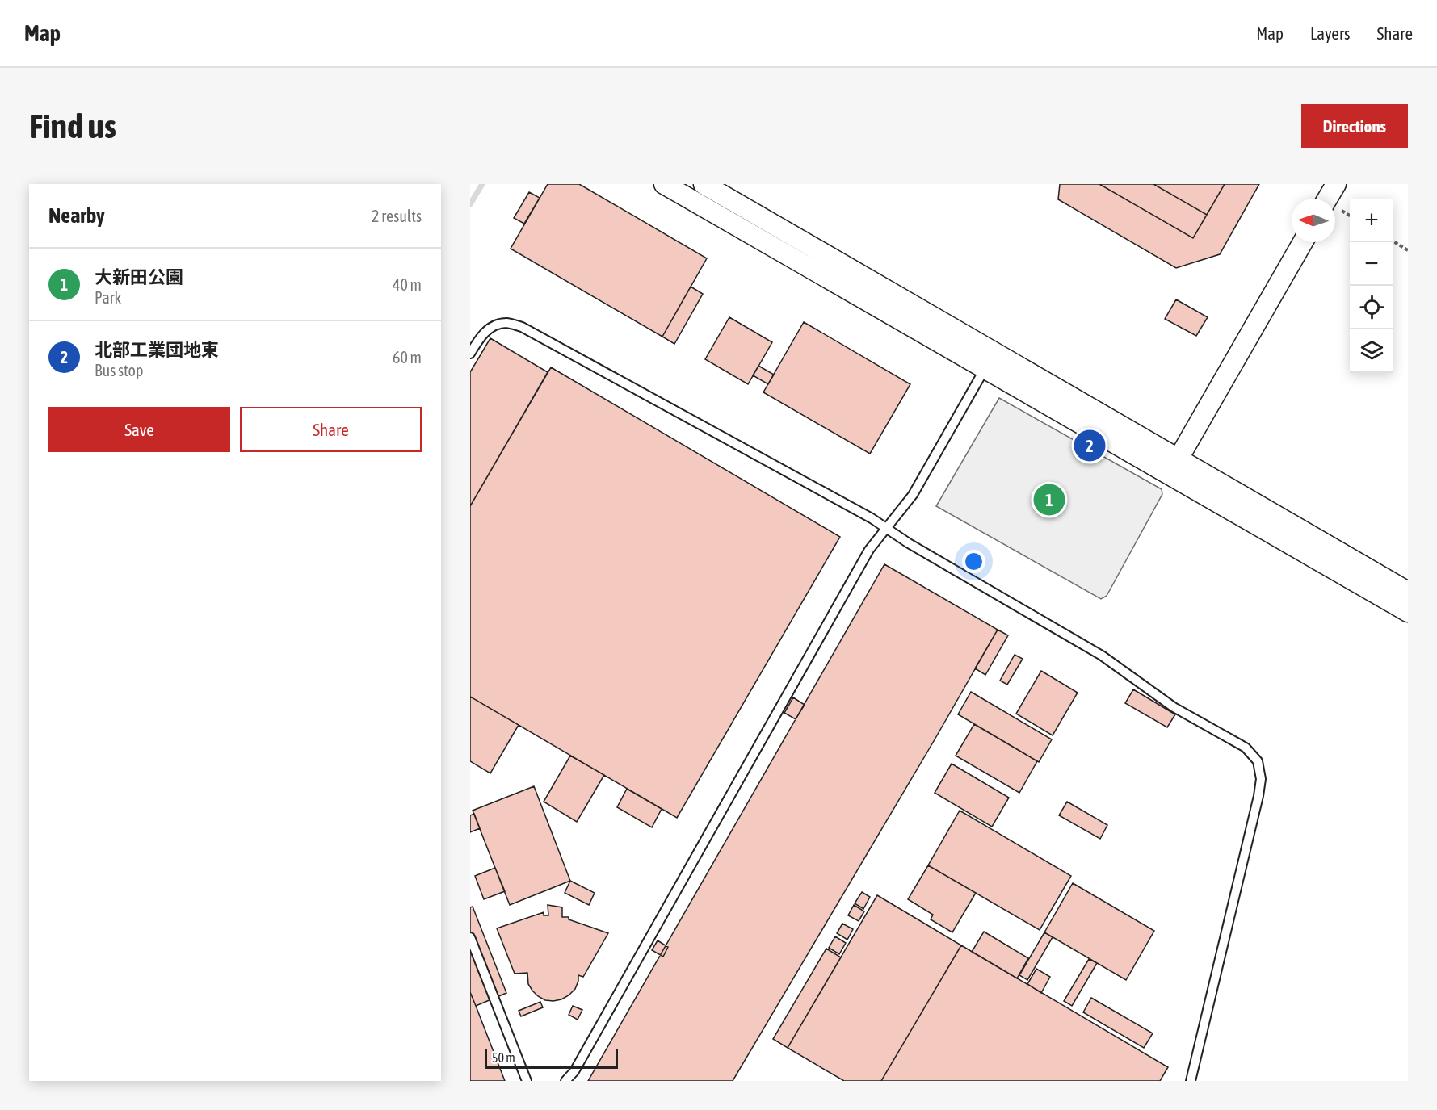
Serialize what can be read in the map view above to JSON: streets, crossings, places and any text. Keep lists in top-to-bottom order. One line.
{"scale_bar":"50 m","north":"left","page":{"header":"Map","nav":["Map","Layers","Share"],"buttons":["Directions",["Save","Share"]],"title":"Find us","heading":["Nearby","2 results"],"map_buttons":["+","−"],"list":[{"mark":"1","name":"大新田公園","note":"Park","value":"40 m"},{"mark":"2","name":"北部工業団地東","note":"Bus stop","value":"60 m"}],"pins":["2","1"],"scale":"50 m"}}
